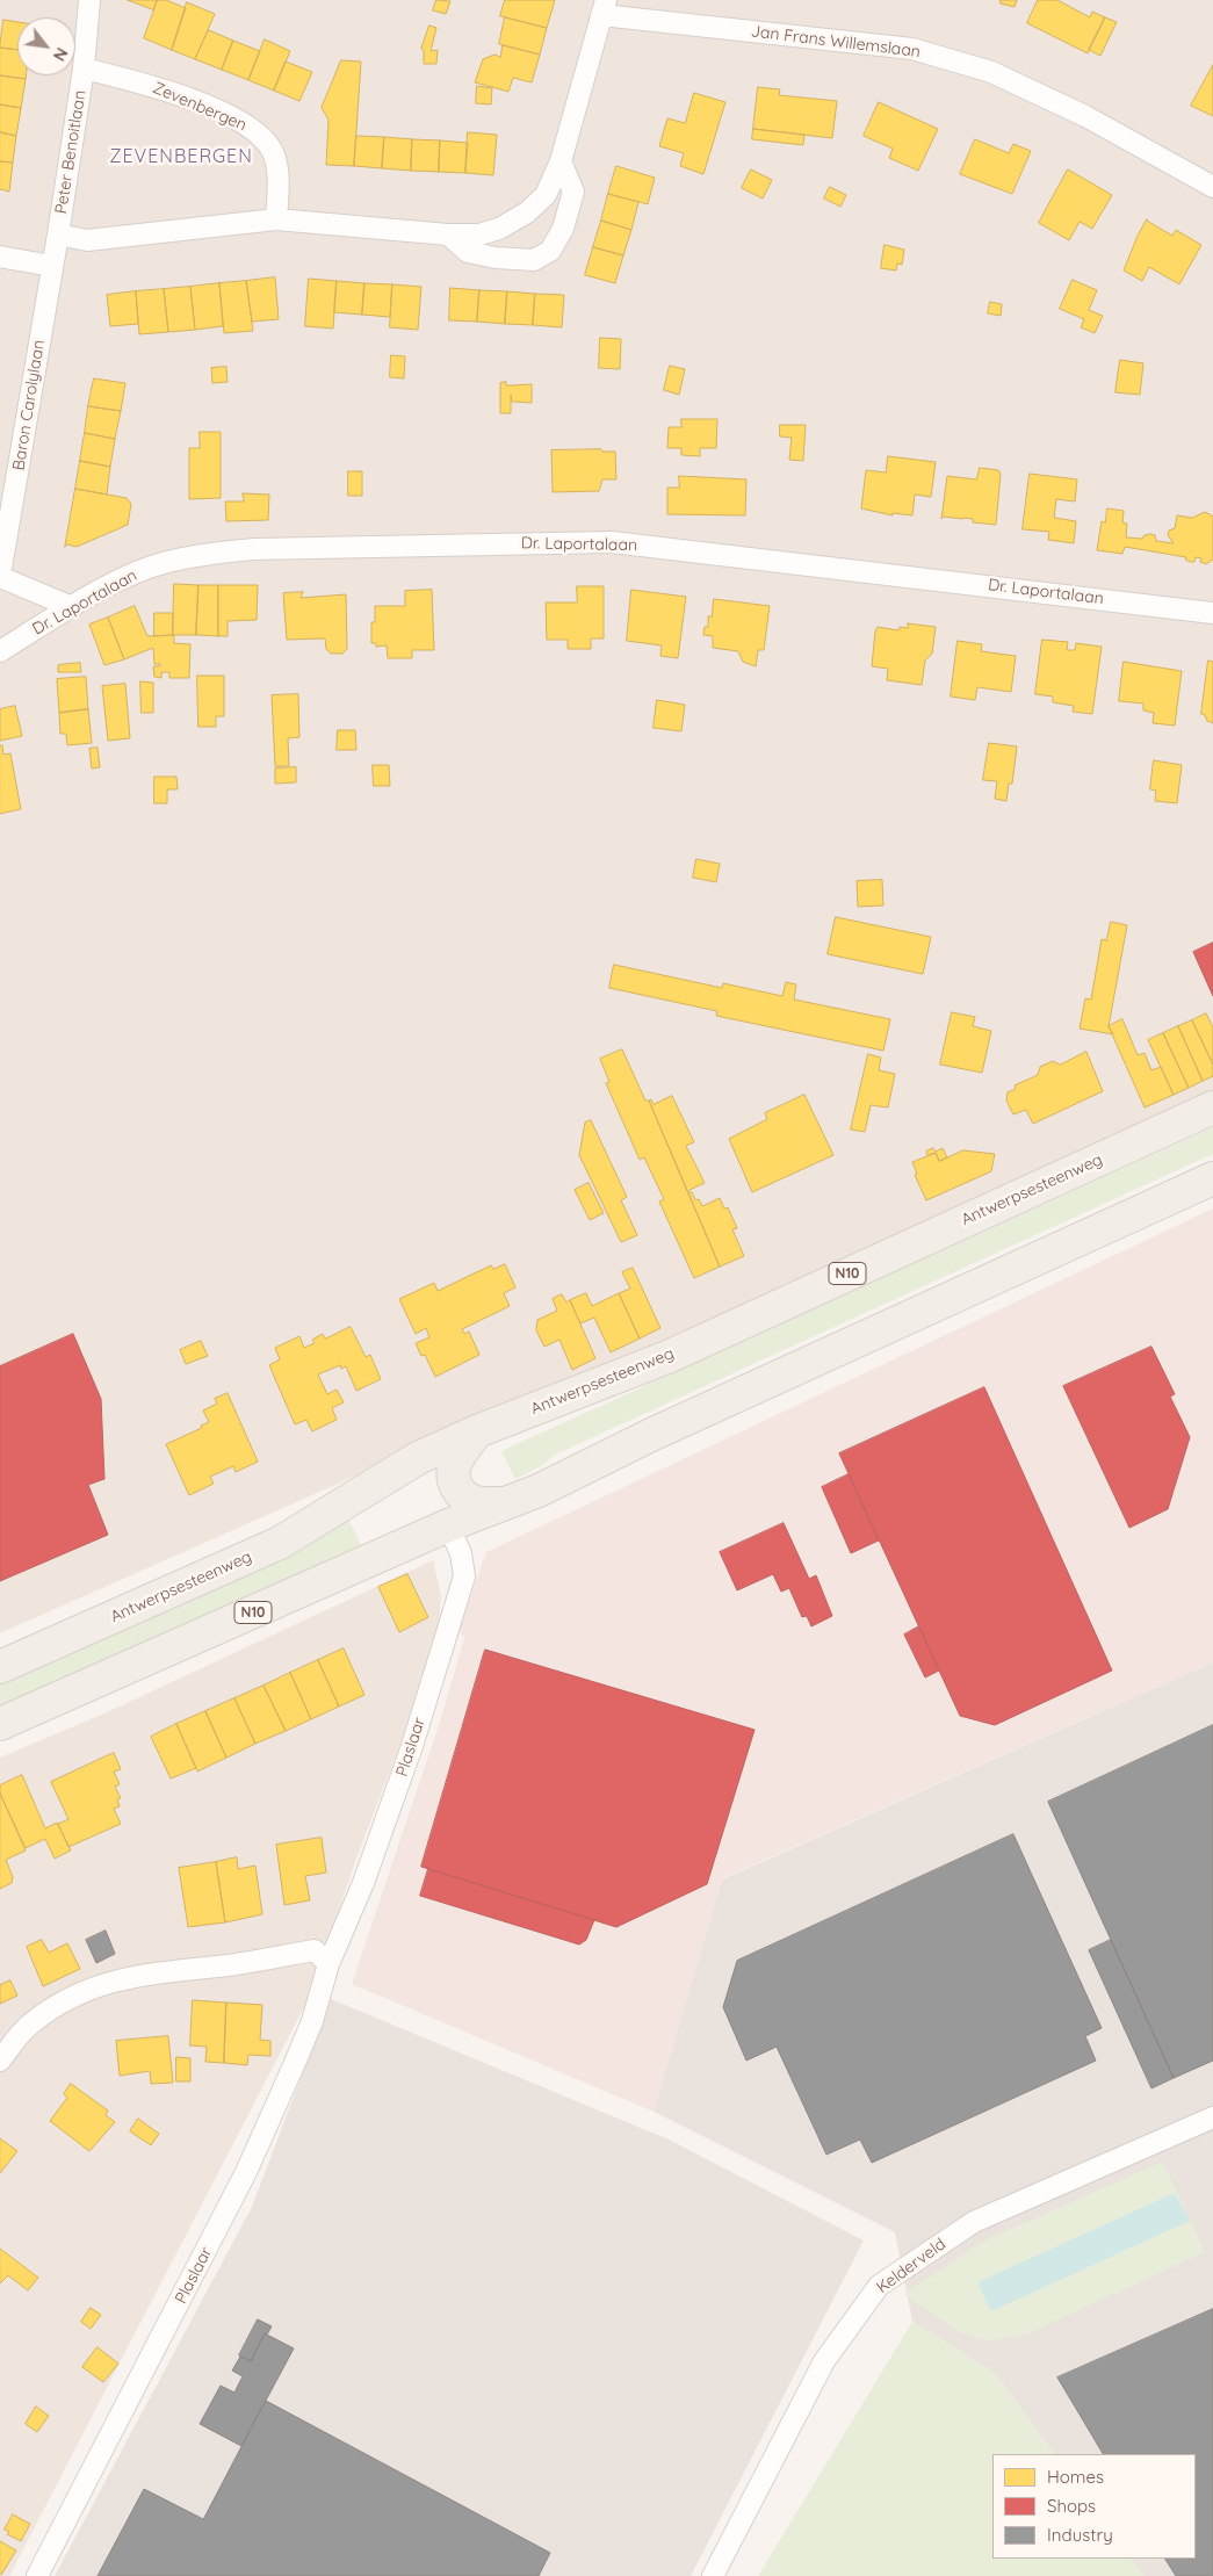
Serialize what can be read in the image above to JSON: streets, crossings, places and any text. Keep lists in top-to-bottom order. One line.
{"streets":{"main road":["Antwerpsesteenweg","N10"],"street":["Jan Frans Willemslaan","Zevenbergen","Peter Benoitlaan","Baron Carolylaan","Dr. Laportalaan","Plaslaar","Kelderveld"]},"crossings":[["Zevenbergen","Peter Benoitlaan"],["Peter Benoitlaan","Baron Carolylaan"],["Baron Carolylaan","Dr. Laportalaan"],["N10","Plaslaar"]],"districts":["ZEVENBERGEN"],"legend":["Homes","Shops","Industry"],"north":"bottom right"}
